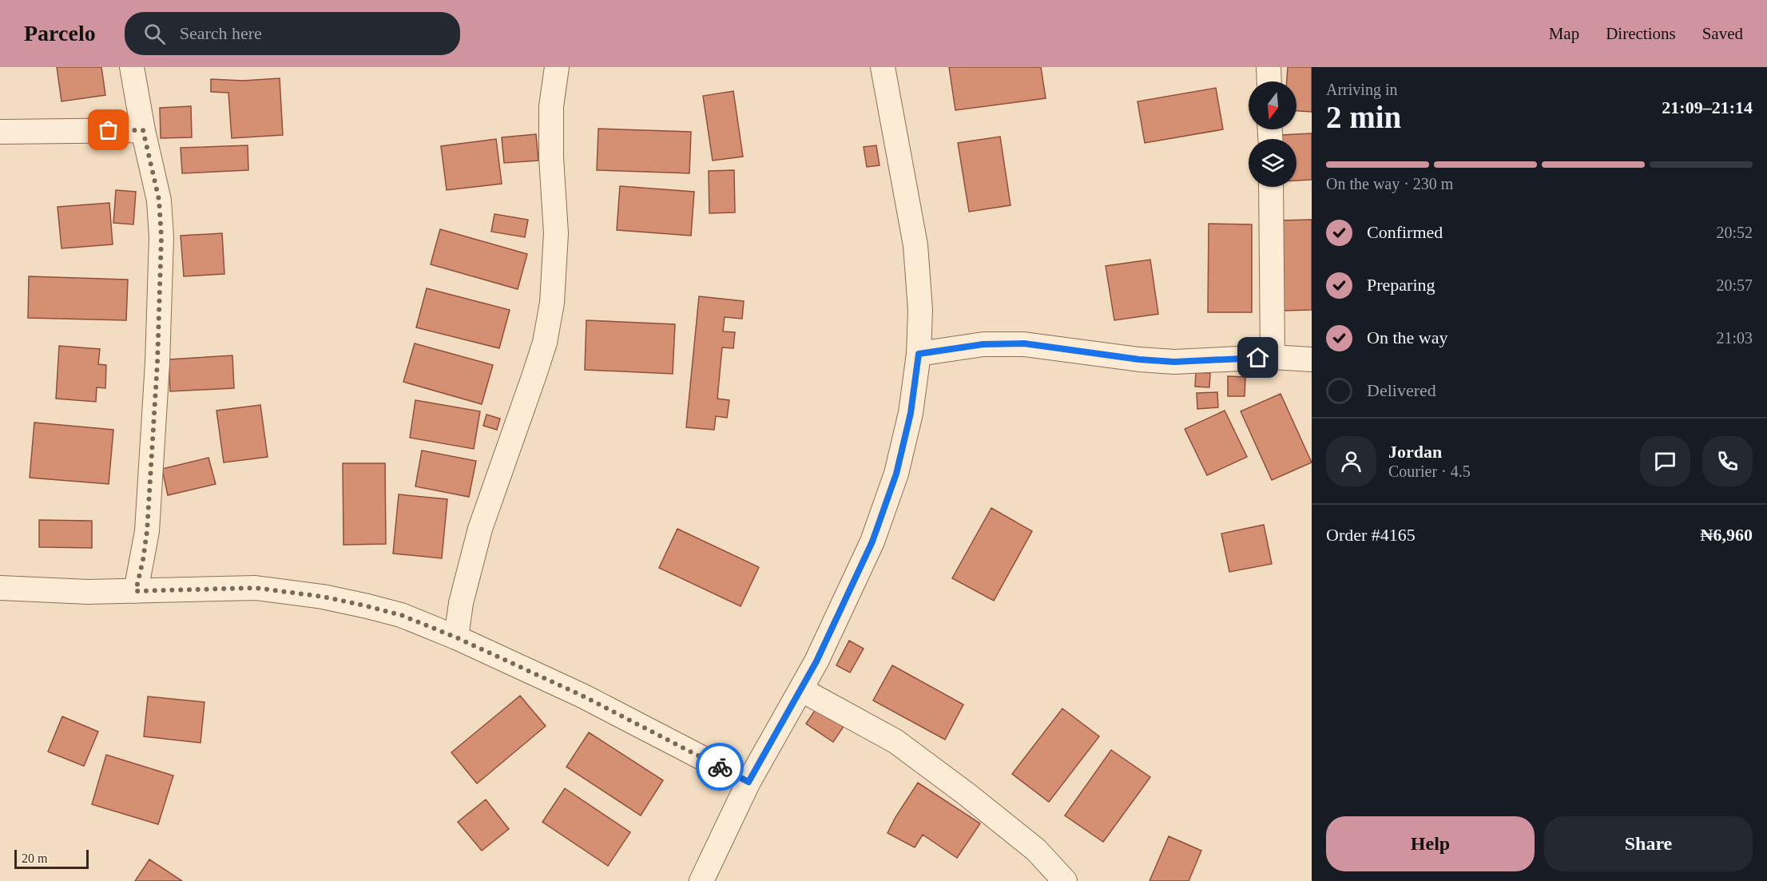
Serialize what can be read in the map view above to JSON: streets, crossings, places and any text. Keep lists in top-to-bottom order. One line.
{"scale_bar":"20 m","north":"bottom","page":{"header":"Parcelo","search":"Search here","nav":["Map","Directions","Saved"],"heading":["2 min","Arriving in","21:09–21:14"],"panel":["Jordan","Courier · 4.5","Order #4165","₦6,960"],"bar":"On the way · 230 m","list":[["Confirmed","20:52"],["Preparing","20:57"],["On the way","21:03"],"Delivered"],"buttons":["Help","Share"],"scale":"20 m"}}
